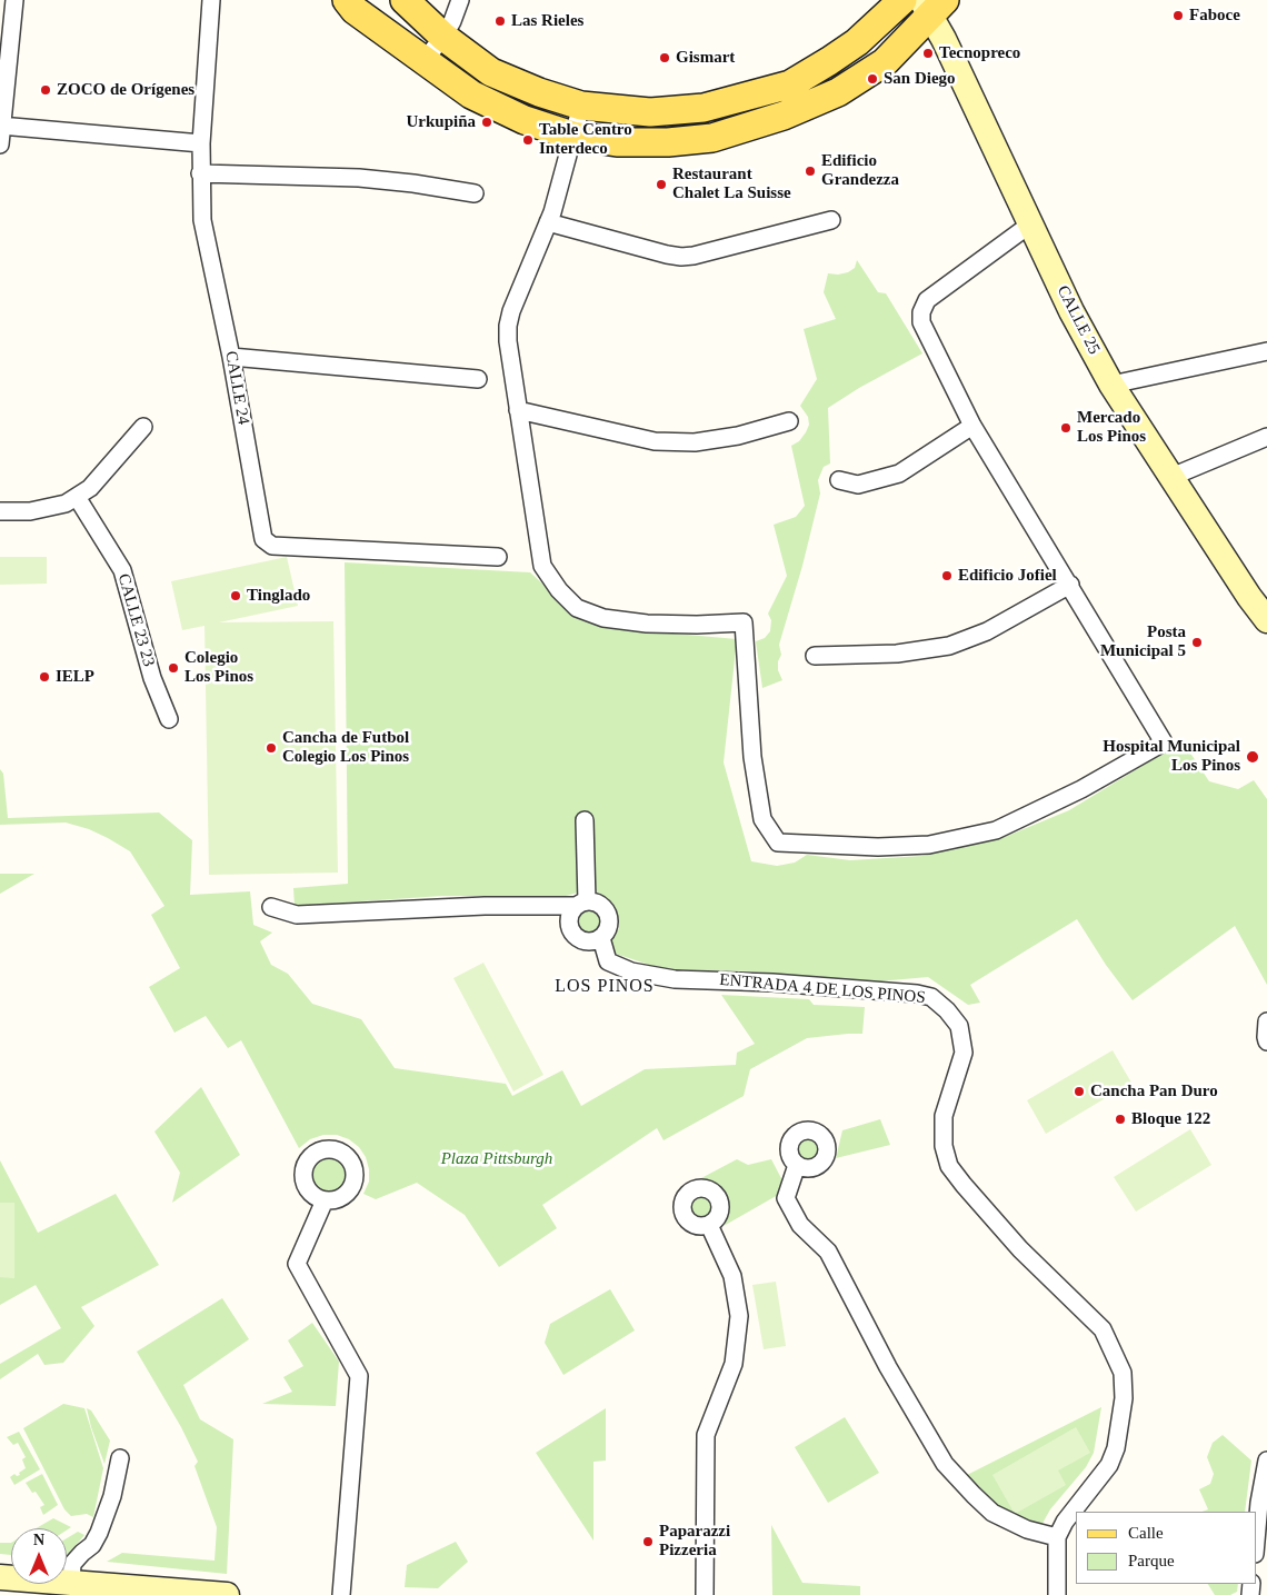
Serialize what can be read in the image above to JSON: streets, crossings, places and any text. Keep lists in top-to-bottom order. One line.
{"streets":{"street":["CALLE 25","CALLE 24","CALLE 23 23","ENTRADA 4 DE LOS PINOS"]},"districts":["LOS PINOS"],"parks":["Plaza Pittsburgh"],"places":["Faboce","Las Rieles","Tecnopreco","Gismart","San Diego","ZOCO de Orígenes","Urkupiña","Table Centro Interdeco","Edificio Grandezza","Restaurant Chalet La Suisse","Mercado Los Pinos","Edificio Jofiel","Tinglado","Posta Municipal 5","Colegio Los Pinos","IELP","Cancha de Futbol Colegio Los Pinos","Hospital Municipal Los Pinos","Cancha Pan Duro","Bloque 122","Paparazzi Pizzeria"],"legend":["Calle","Parque"],"north":"top"}
